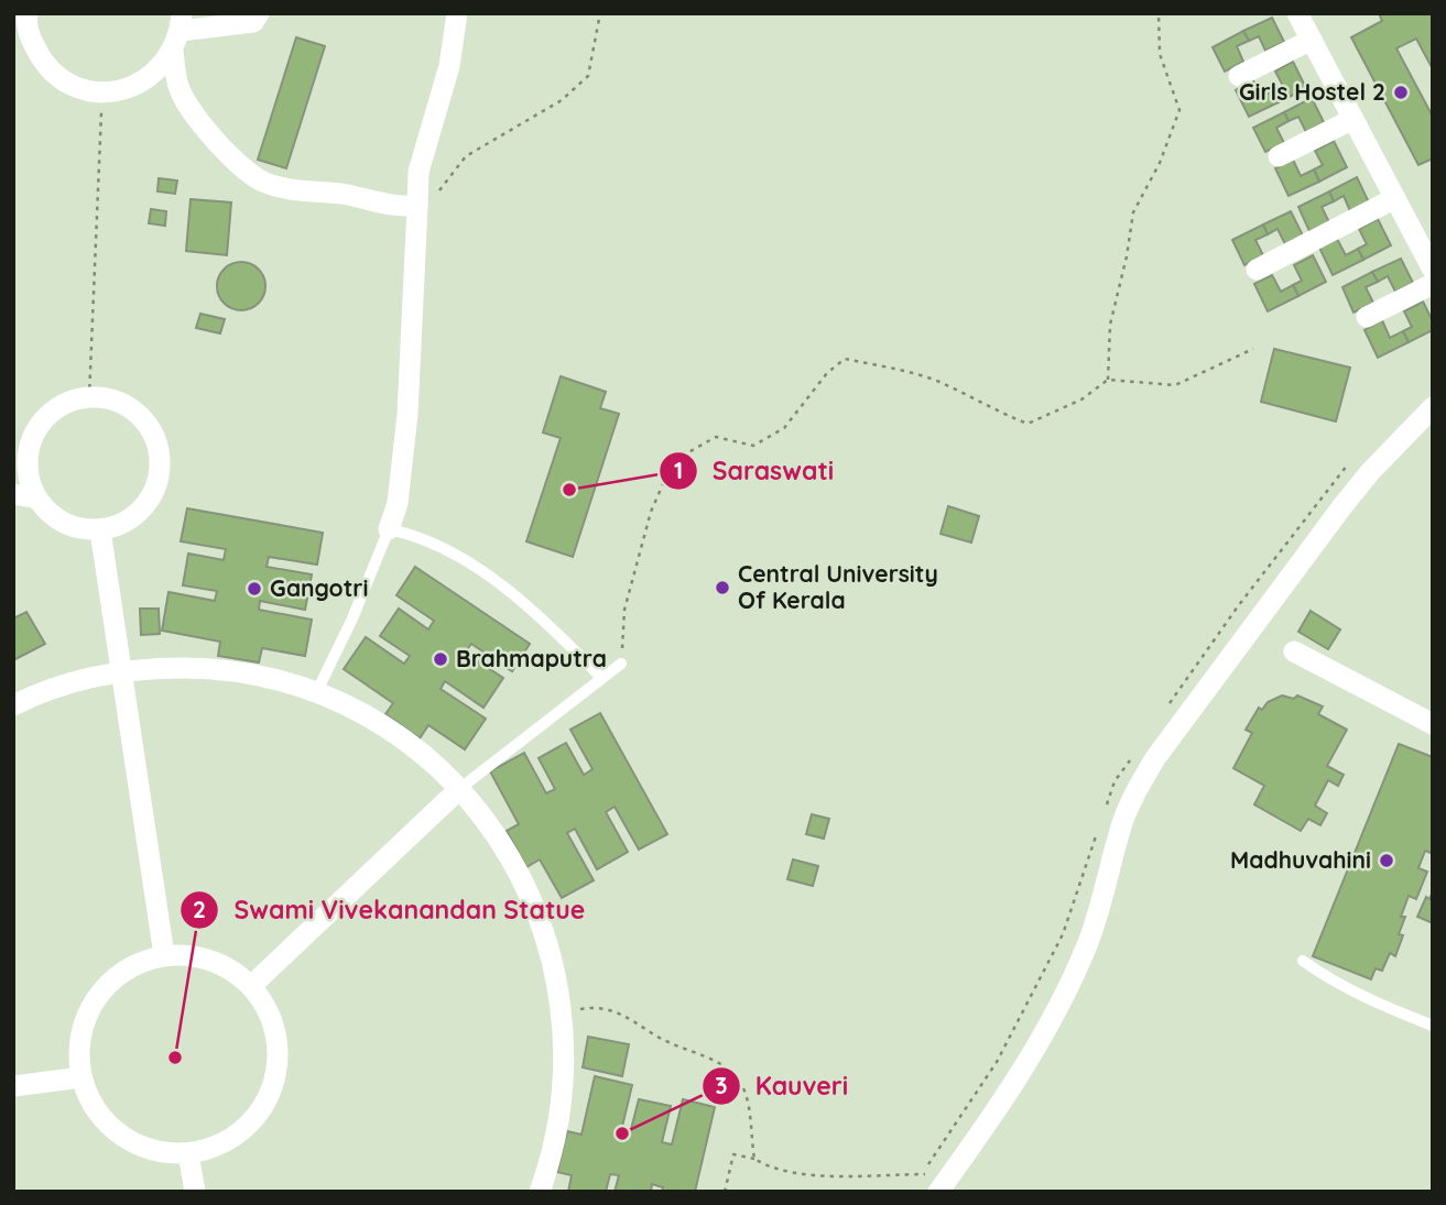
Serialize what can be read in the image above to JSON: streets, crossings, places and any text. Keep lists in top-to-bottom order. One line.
{"places":["Girls Hostel 2","Saraswati","Central University Of Kerala","Gangotri","Brahmaputra","Madhuvahini","Swami Vivekanandan Statue","Kauveri"]}
